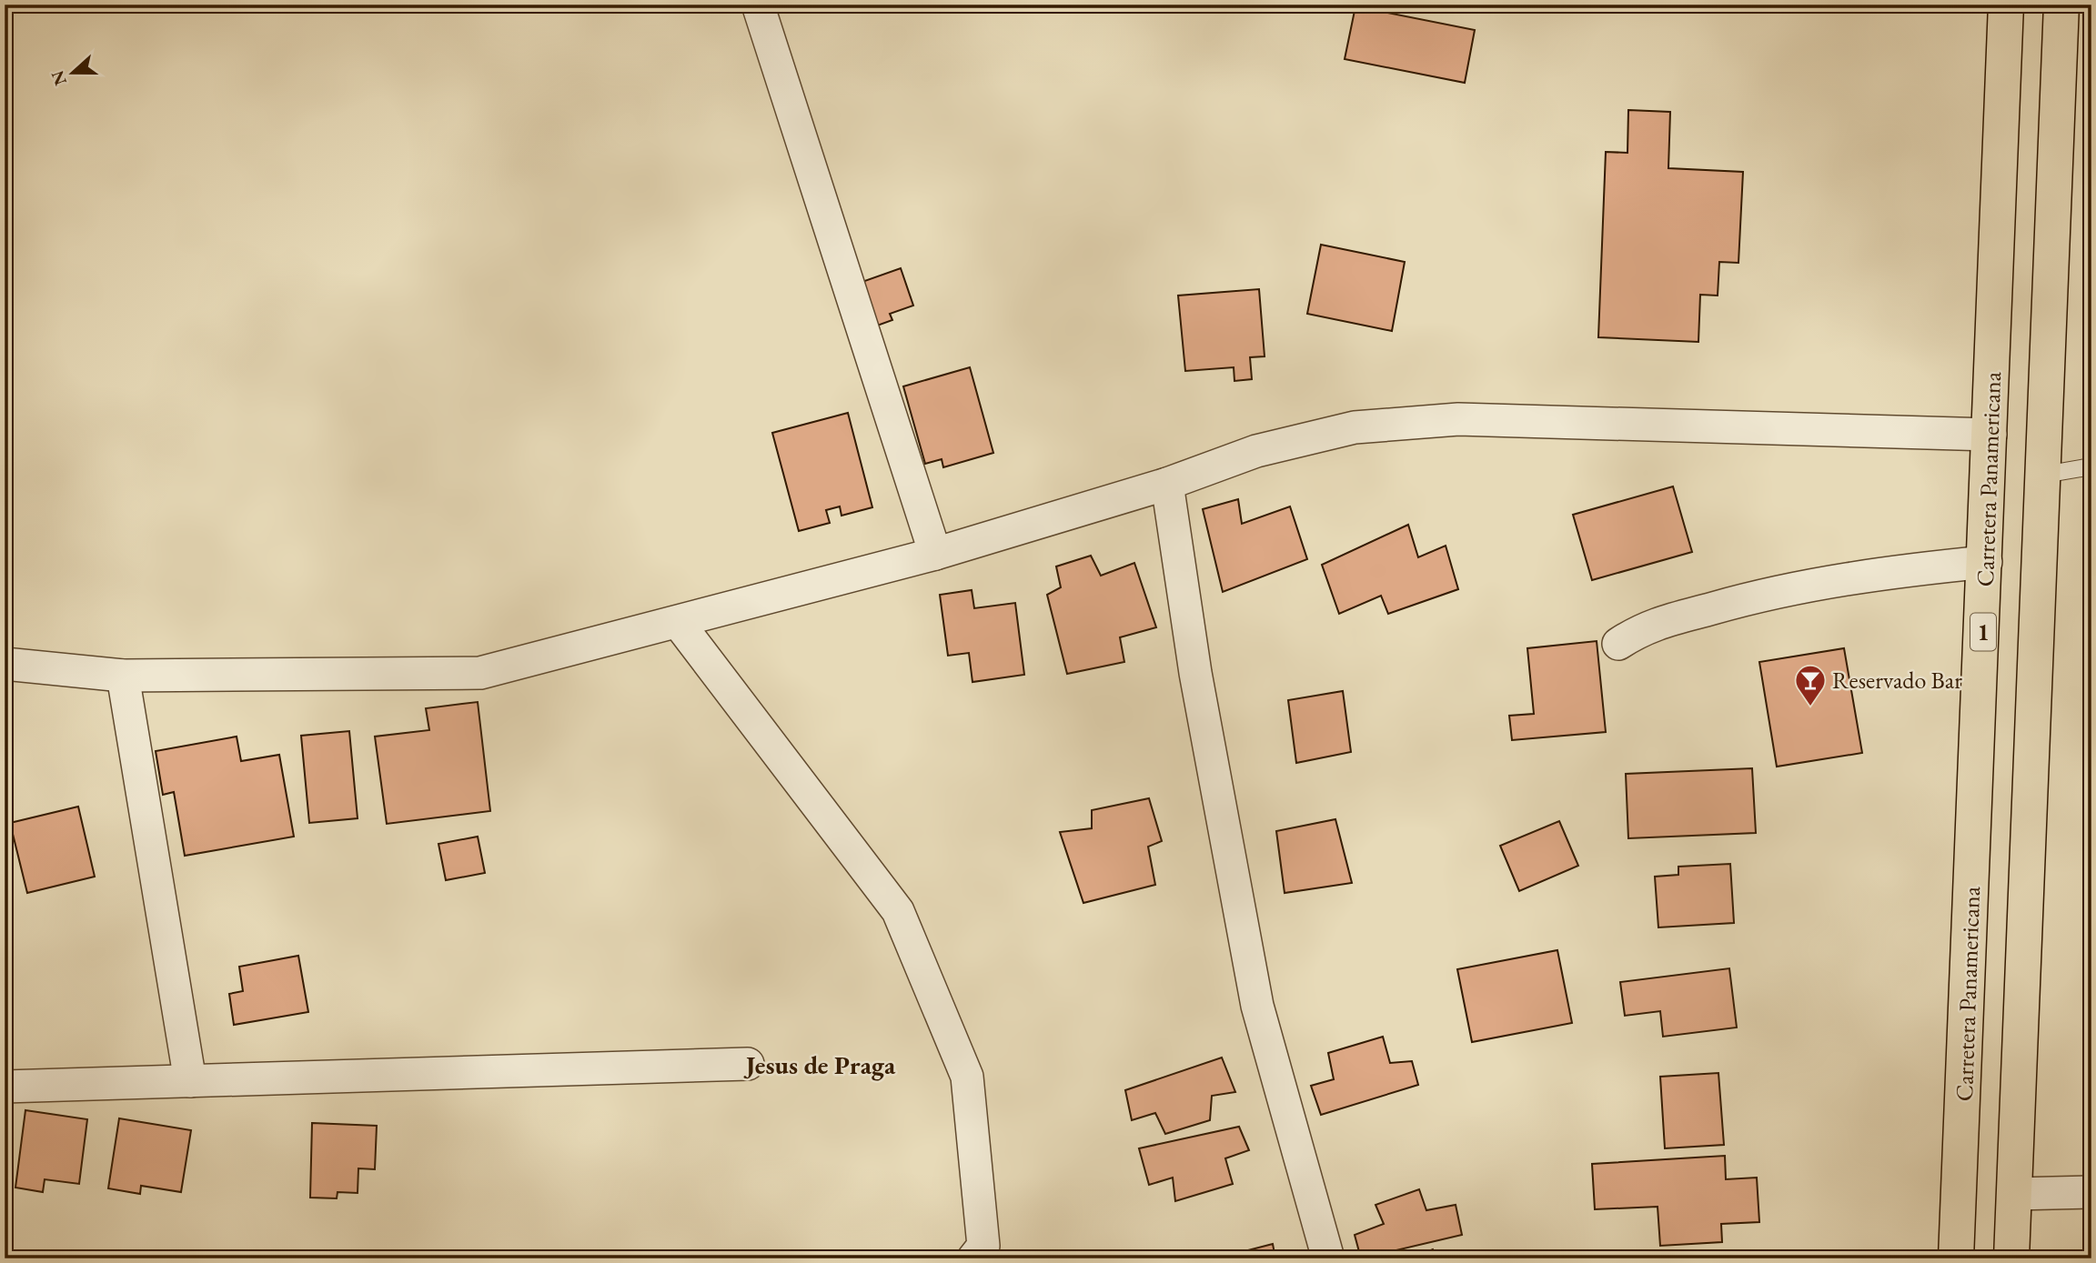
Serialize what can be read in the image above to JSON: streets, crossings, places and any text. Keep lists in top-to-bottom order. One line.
{"streets":{"highway":["Carretera Panamericana","1"]},"districts":["Jesus de Praga"],"places":{"bar":["Reservado Bar"]},"north":"left"}
